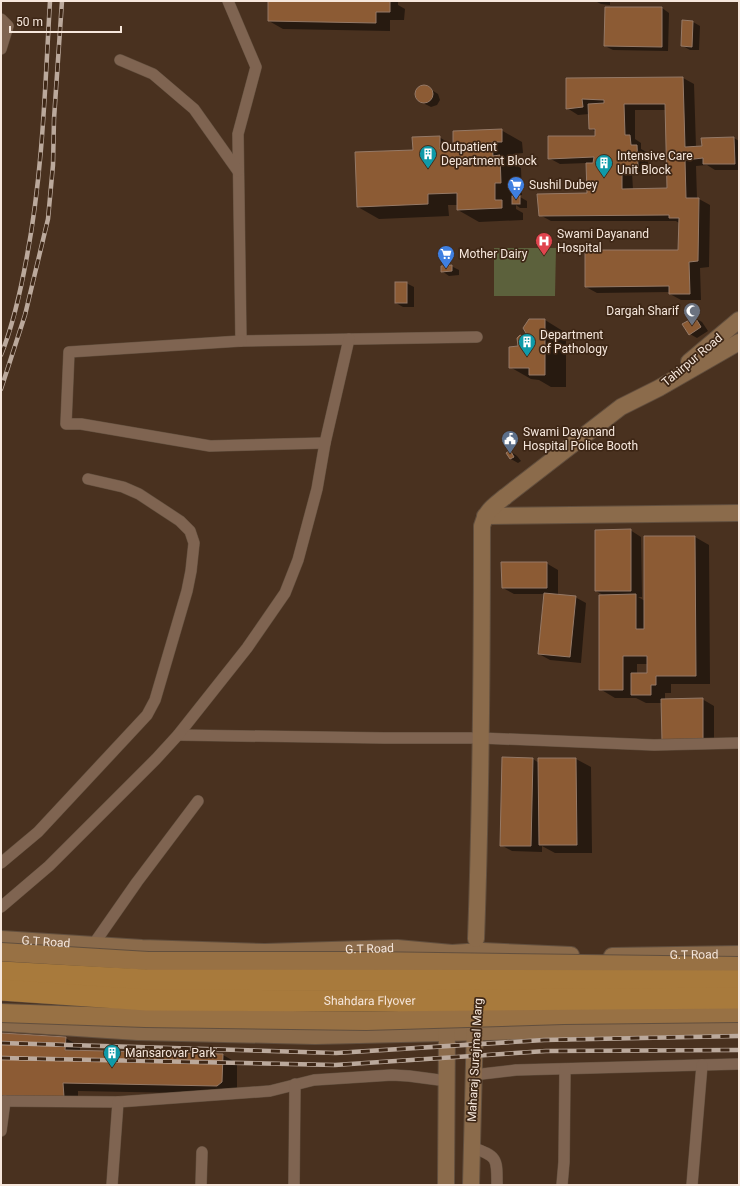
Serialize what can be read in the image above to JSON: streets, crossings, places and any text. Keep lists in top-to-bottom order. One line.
{"streets":{"highway":["Shahdara Flyover"],"main road":["Tahirpur Road","G.T Road","Maharaj Surajmal Marg"]},"crossings":[["G.T Road","Maharaj Surajmal Marg"]],"places":{"building":["Outpatient Department Block","Intensive Care Unit Block","Department of Pathology","Mansarovar Park"],"supermarket":["Sushil Dubey","Mother Dairy"],"hospital":["Swami Dayanand Hospital"],"mosque":["Dargah Sharif"],"public building":["Swami Dayanand Hospital Police Booth"]},"scale_bar":"50 m"}
